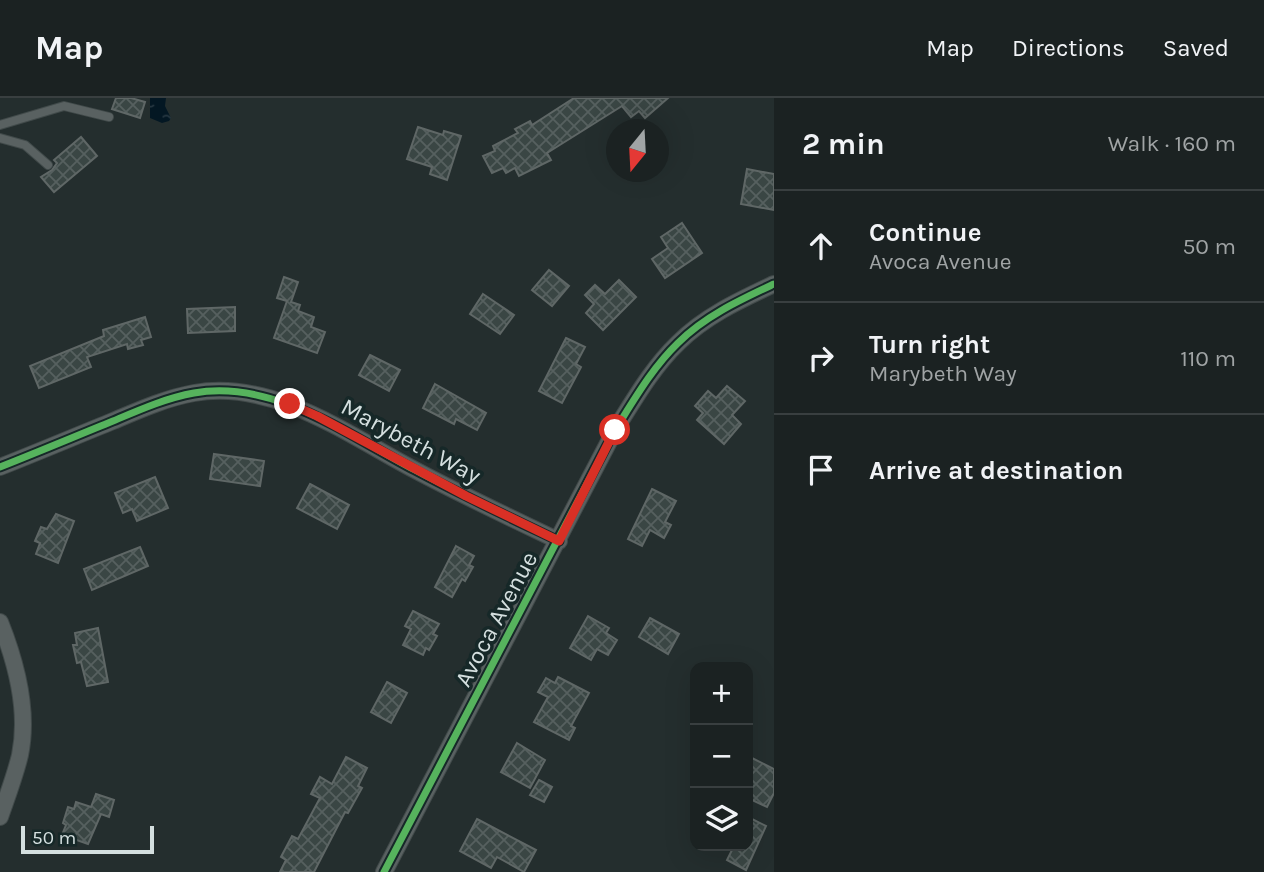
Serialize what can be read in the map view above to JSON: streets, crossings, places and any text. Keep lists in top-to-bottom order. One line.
{"streets":{"street":["Marybeth Way","Avoca Avenue"]},"crossings":[["Marybeth Way","Avoca Avenue"]],"scale_bar":"50 m","north":"bottom","page":{"header":"Map","nav":["Map","Directions","Saved"],"heading":["2 min","Walk · 160 m"],"list":[["Continue","Avoca Avenue","50 m"],["Turn right","Marybeth Way","110 m"],"Arrive at destination"],"map_buttons":["+","−"],"scale":"50 m"}}
